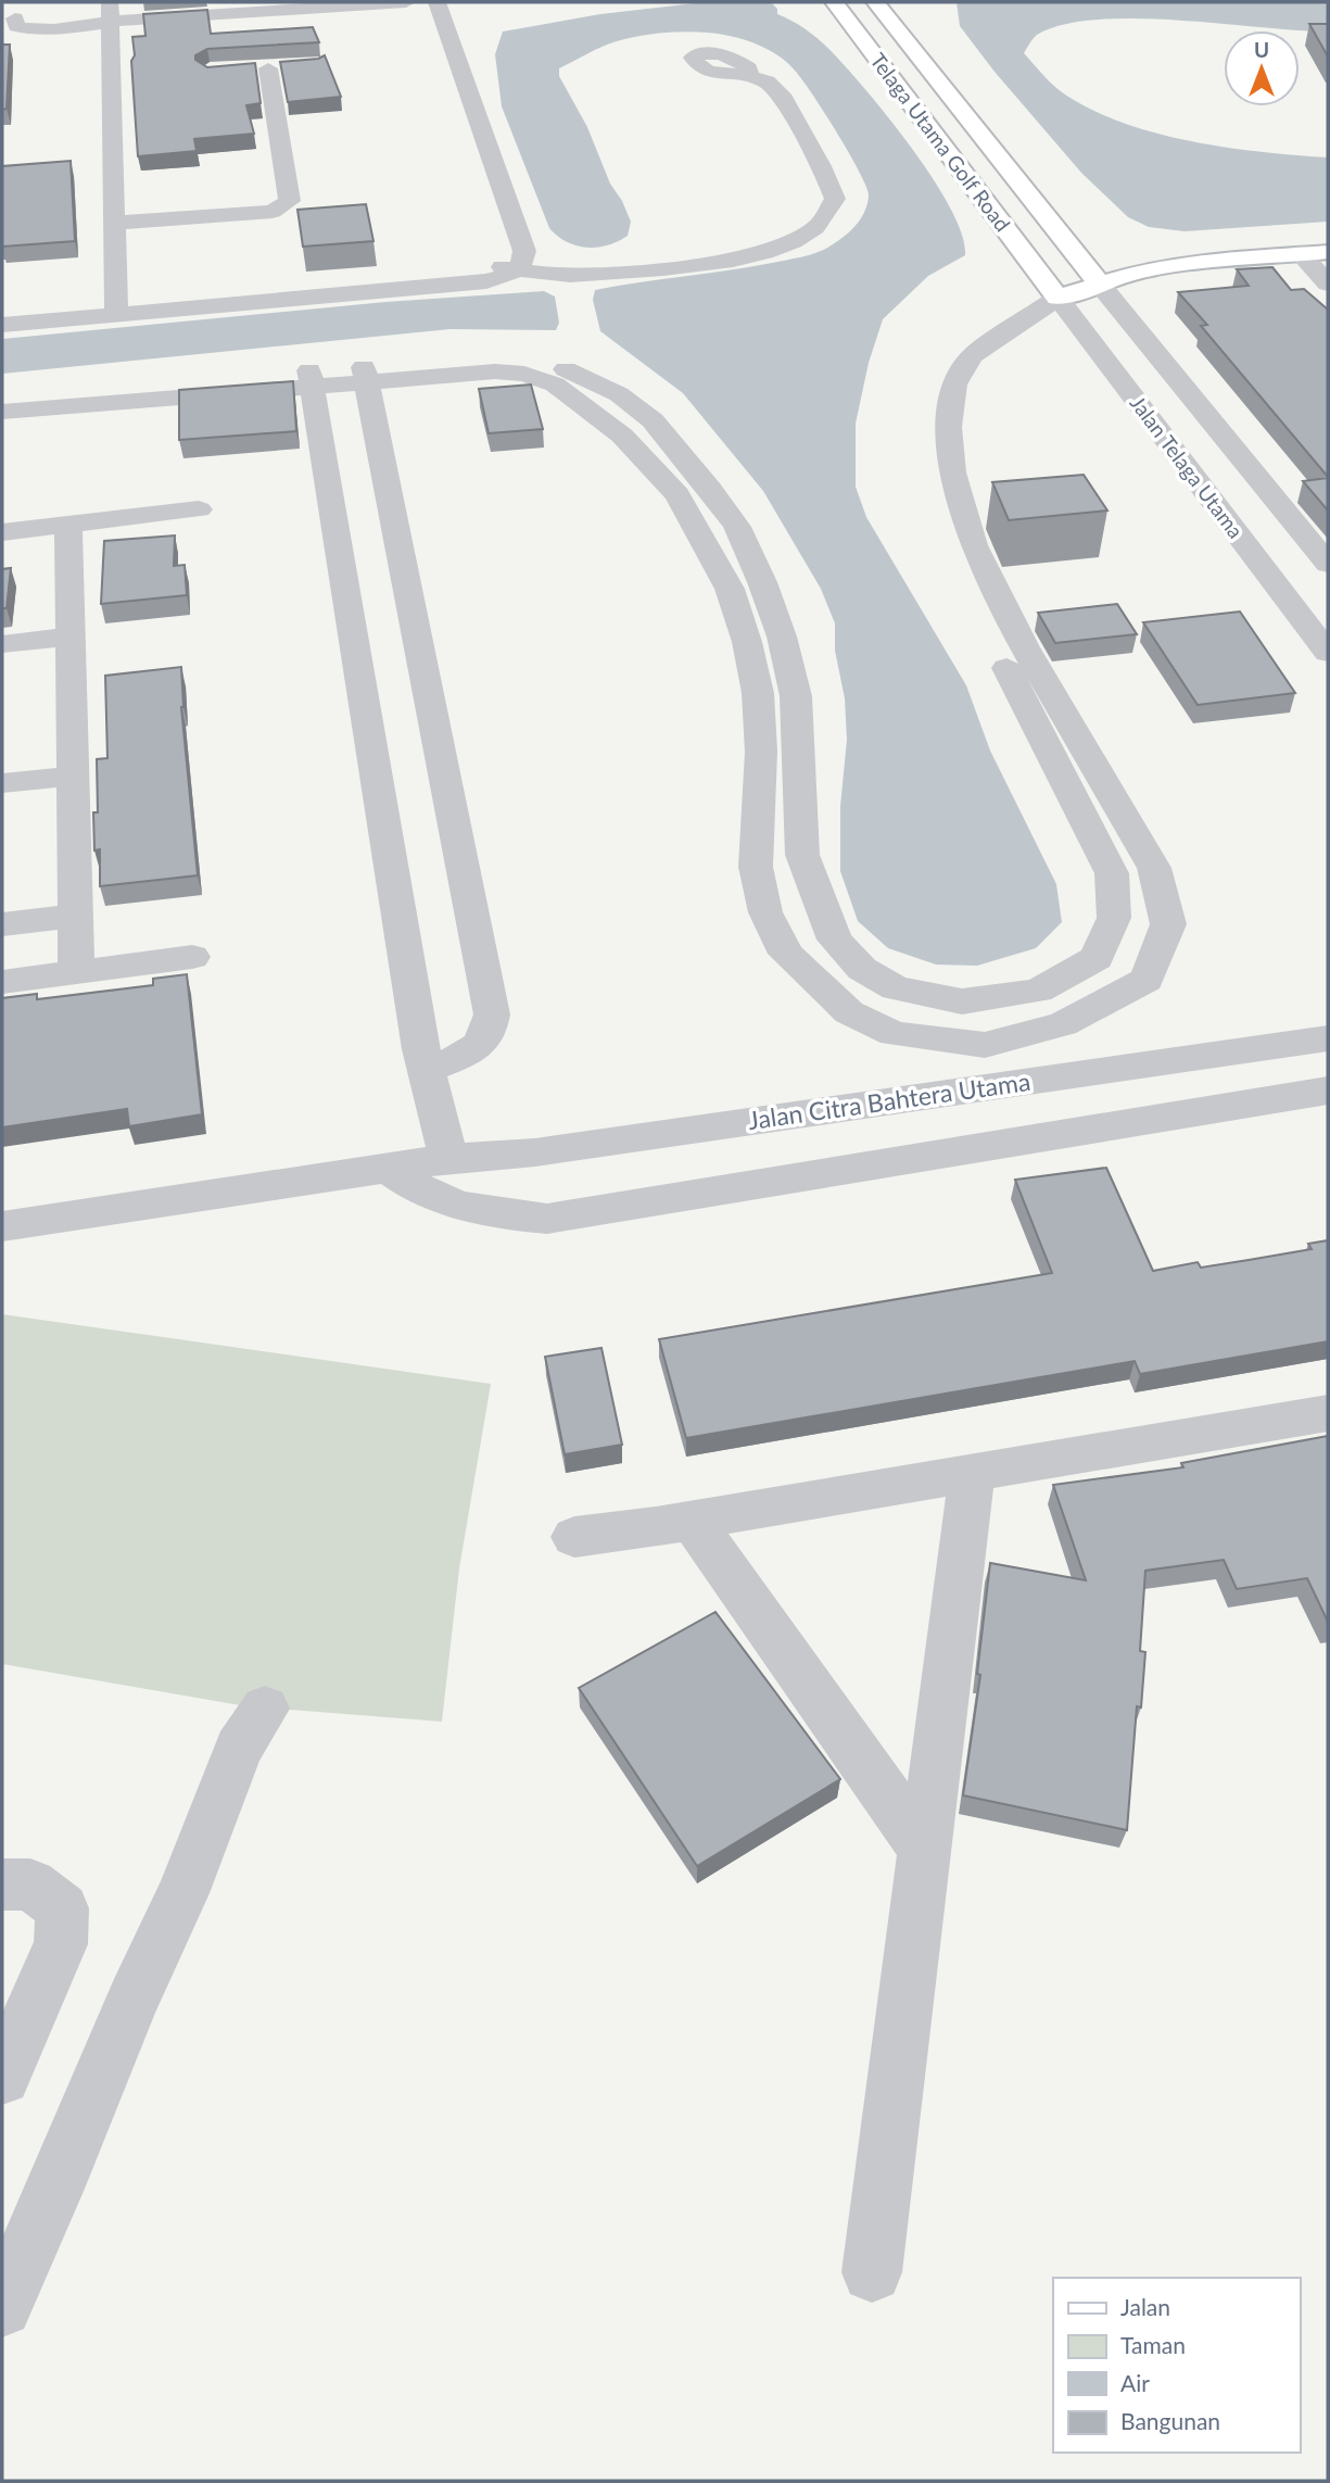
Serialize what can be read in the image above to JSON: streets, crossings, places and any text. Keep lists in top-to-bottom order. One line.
{"streets":{"main road":["Telaga Utama Golf Road"],"street":["Jalan Telaga Utama","Jalan Citra Bahtera Utama"]},"crossings":[["Telaga Utama Golf Road","Jalan Telaga Utama"]],"legend":["Jalan","Taman","Air","Bangunan"],"north":"top"}
